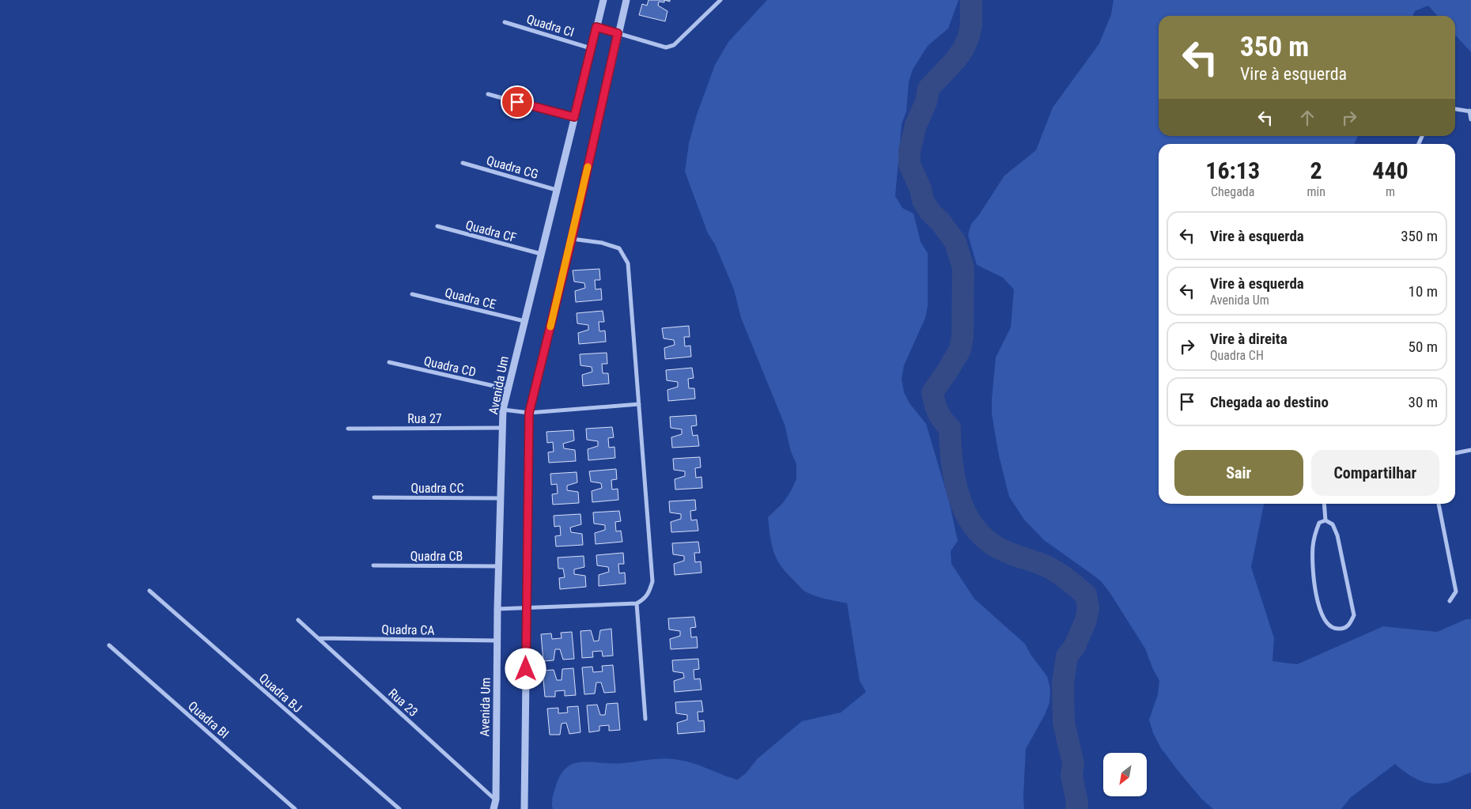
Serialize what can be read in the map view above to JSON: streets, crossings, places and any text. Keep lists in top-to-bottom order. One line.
{"streets":{"street":["Quadra CI","Quadra CG","Quadra CF","Quadra CE","Quadra CD","Avenida Um","Rua 27","Quadra CC","Quadra CB","Quadra CA","Quadra BJ","Rua 23","Quadra BI"]},"crossings":[["Quadra CI","Avenida Um"],["Quadra CG","Avenida Um"],["Quadra CF","Avenida Um"],["Quadra CE","Avenida Um"],["Quadra CD","Avenida Um"],["Avenida Um","Rua 27"],["Avenida Um","Quadra CC"],["Avenida Um","Quadra CB"],["Avenida Um","Quadra CA"],["Avenida Um","Rua 23"],["Quadra CA","Rua 23"]],"north":"bottom left","page":{"turn":["350 m","Vire à esquerda"],"eta":["16:13","Chegada","2","min","440","m"],"list":[{"name":"Vire à esquerda","value":"350 m"},{"name":"Vire à esquerda","note":"Avenida Um","value":"10 m"},{"name":"Vire à direita","note":"Quadra CH","value":"50 m"},{"name":"Chegada ao destino","value":"30 m"}],"buttons":["Sair","Compartilhar"]}}
